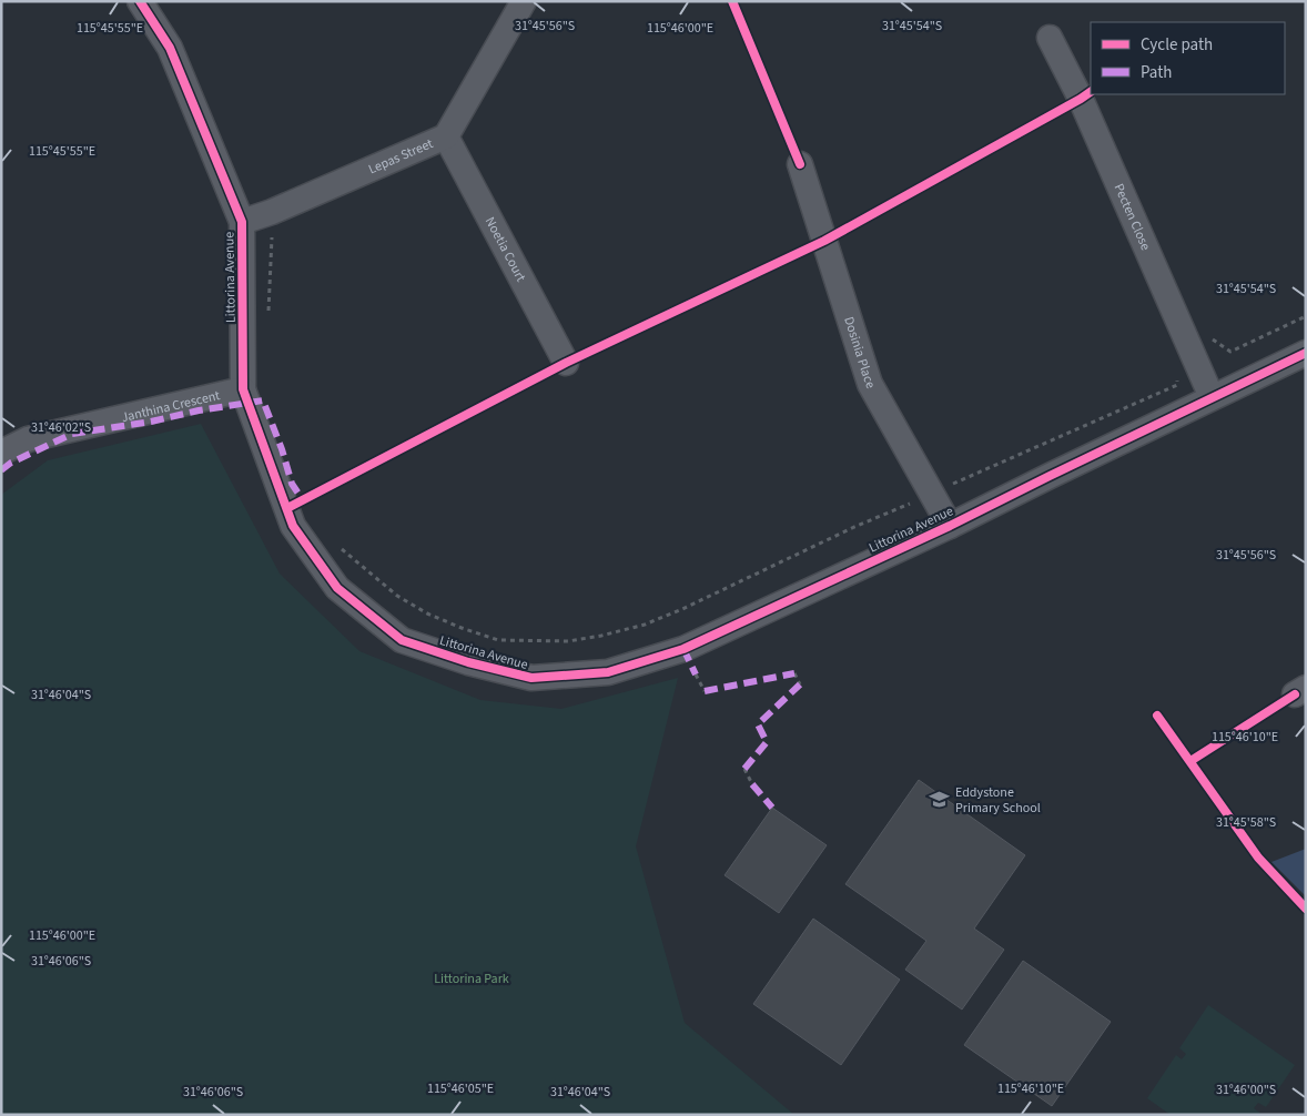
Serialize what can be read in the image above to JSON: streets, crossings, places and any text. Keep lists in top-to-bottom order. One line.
{"streets":{"street":["Lepas Street","Pecten Close","Noetia Court","Littorina Avenue","Dosinia Place","Janthina Crescent"]},"crossings":[["Lepas Street","Noetia Court"],["Lepas Street","Littorina Avenue"],["Pecten Close","Littorina Avenue"],["Littorina Avenue","Dosinia Place"],["Littorina Avenue","Janthina Crescent"]],"parks":["Littorina Park"],"places":{"school or university":["Eddystone Primary School"]},"legend":["Cycle path","Path"],"coordinates":["31°45'56\"S","31°45'54\"S","115°45'55\"E","115°46'00\"E","31°46'02\"S","31°46'04\"S","115°46'10\"E","31°45'58\"S","31°46'06\"S","115°46'05\"E","31°46'00\"S"]}
